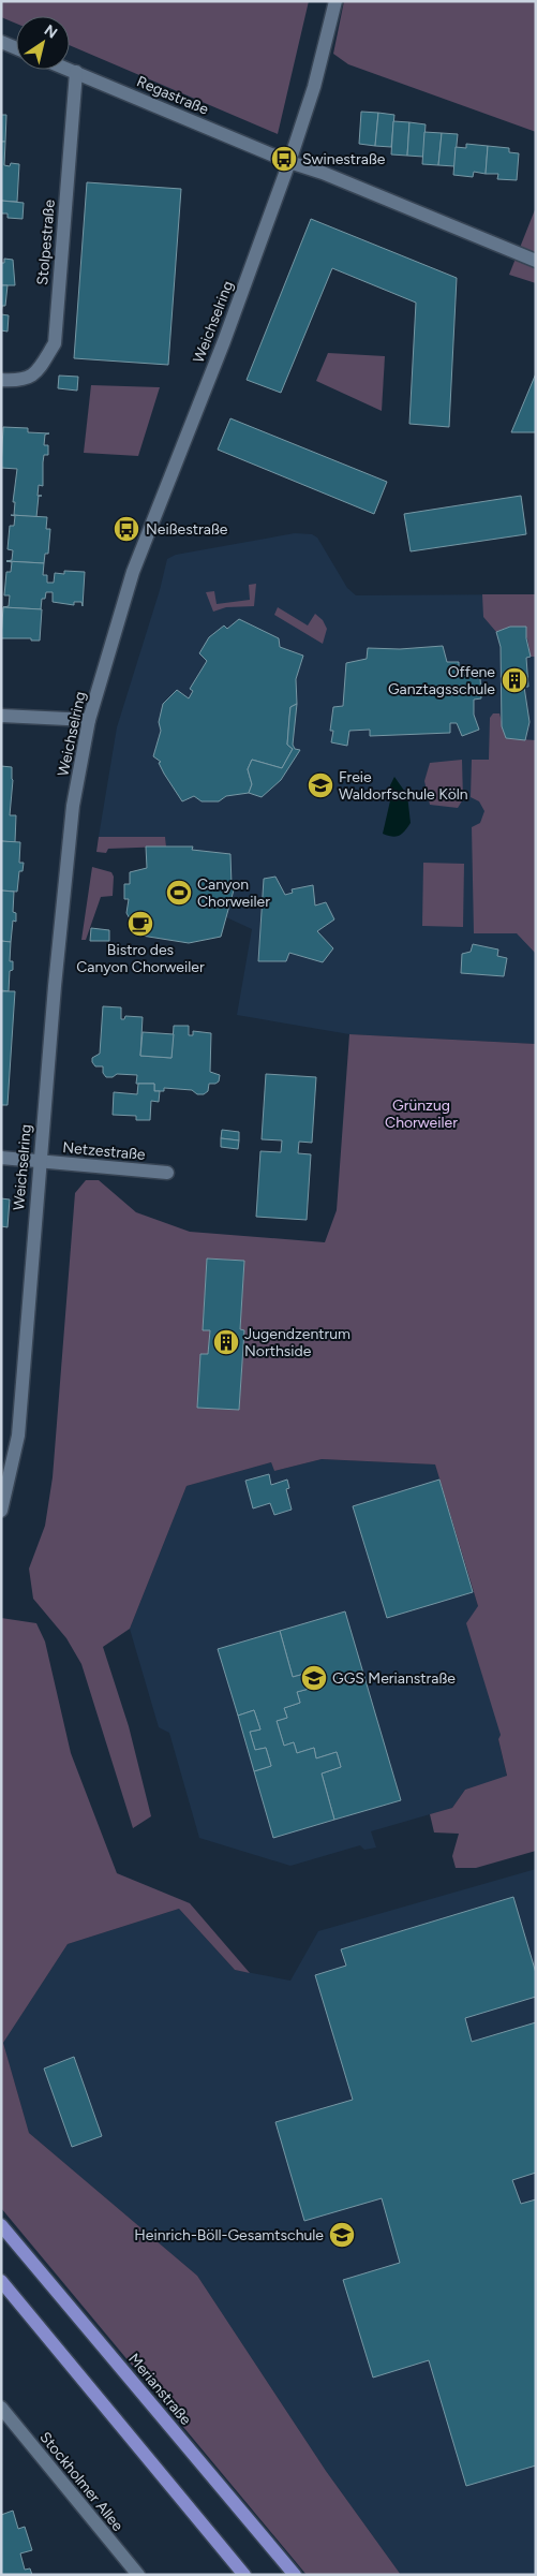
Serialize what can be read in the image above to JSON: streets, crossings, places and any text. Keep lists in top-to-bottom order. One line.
{"streets":{"main road":["Merianstraße"],"street":["Regastraße","Stolpestraße","Weichselring","Netzestraße","Stockholmer Allee"]},"crossings":[["Regastraße","Stolpestraße"],["Regastraße","Weichselring"],["Weichselring","Netzestraße"]],"parks":["Grünzug Chorweiler"],"places":{"bus stop":["Swinestraße","Neißestraße"],"building":["Offene Ganztagsschule","Jugendzentrum Northside"],"school or university":["Freie Waldorfschule Köln","GGS Merianstraße","Heinrich-Böll-Gesamtschule"],"sports":["Canyon Chorweiler"],"cafe":["Bistro des Canyon Chorweiler"]},"north":"top right"}
